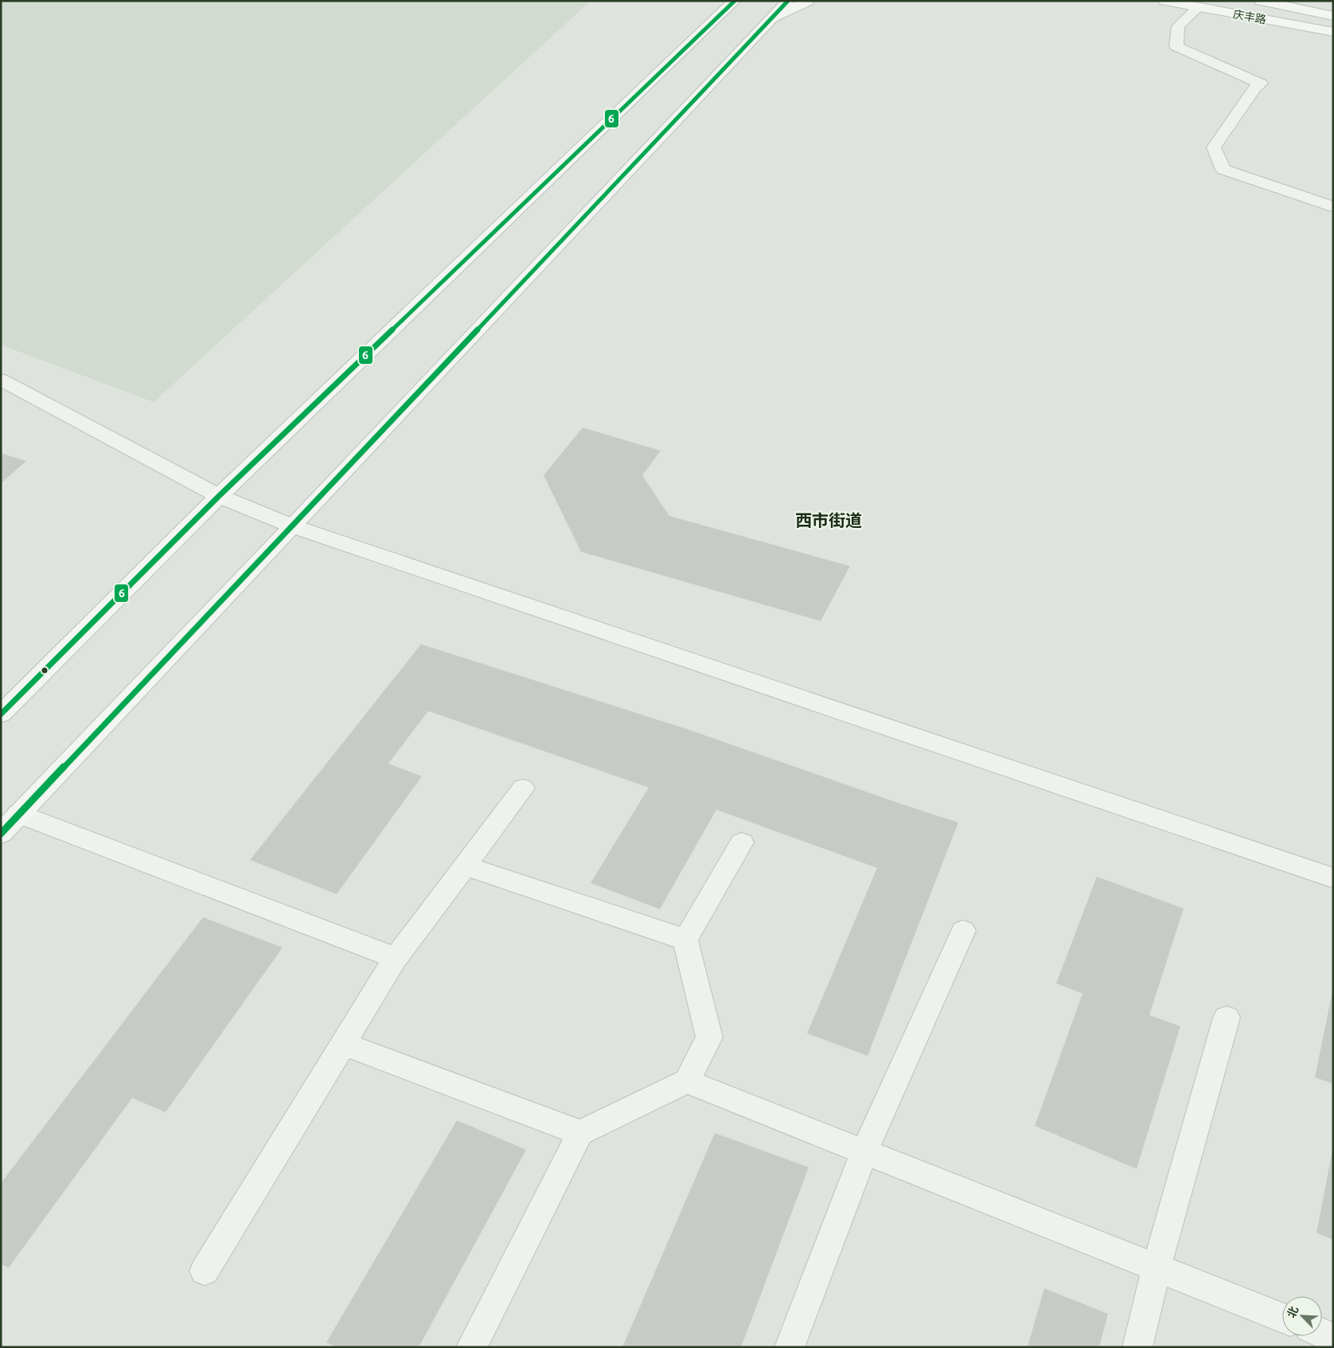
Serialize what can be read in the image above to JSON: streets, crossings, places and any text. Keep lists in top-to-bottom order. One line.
{"streets":{"main road":["庆丰路"]},"districts":["西市街道"],"lines":["transit line 6"],"north":"top left"}
